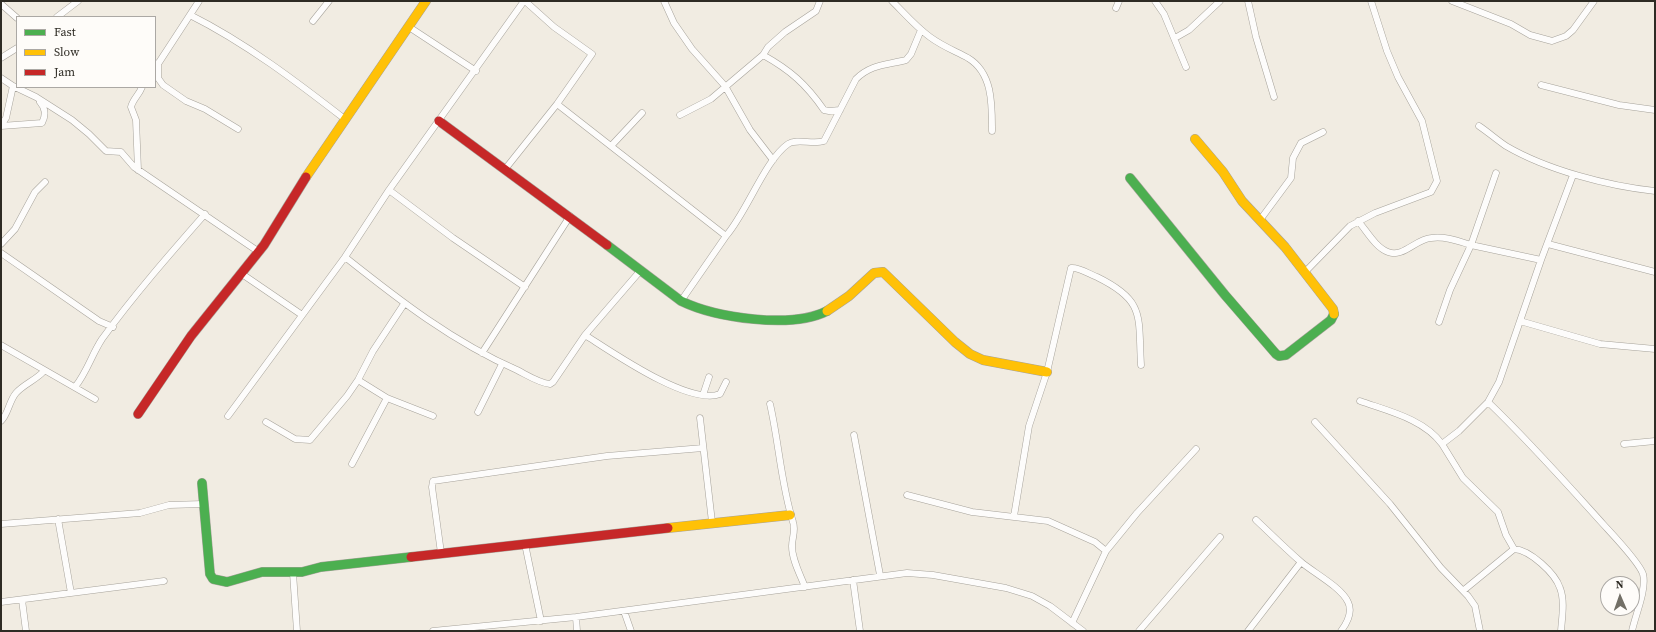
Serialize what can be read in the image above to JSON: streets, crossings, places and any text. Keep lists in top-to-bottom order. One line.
{"legend":["Fast","Slow","Jam"],"north":"top"}
